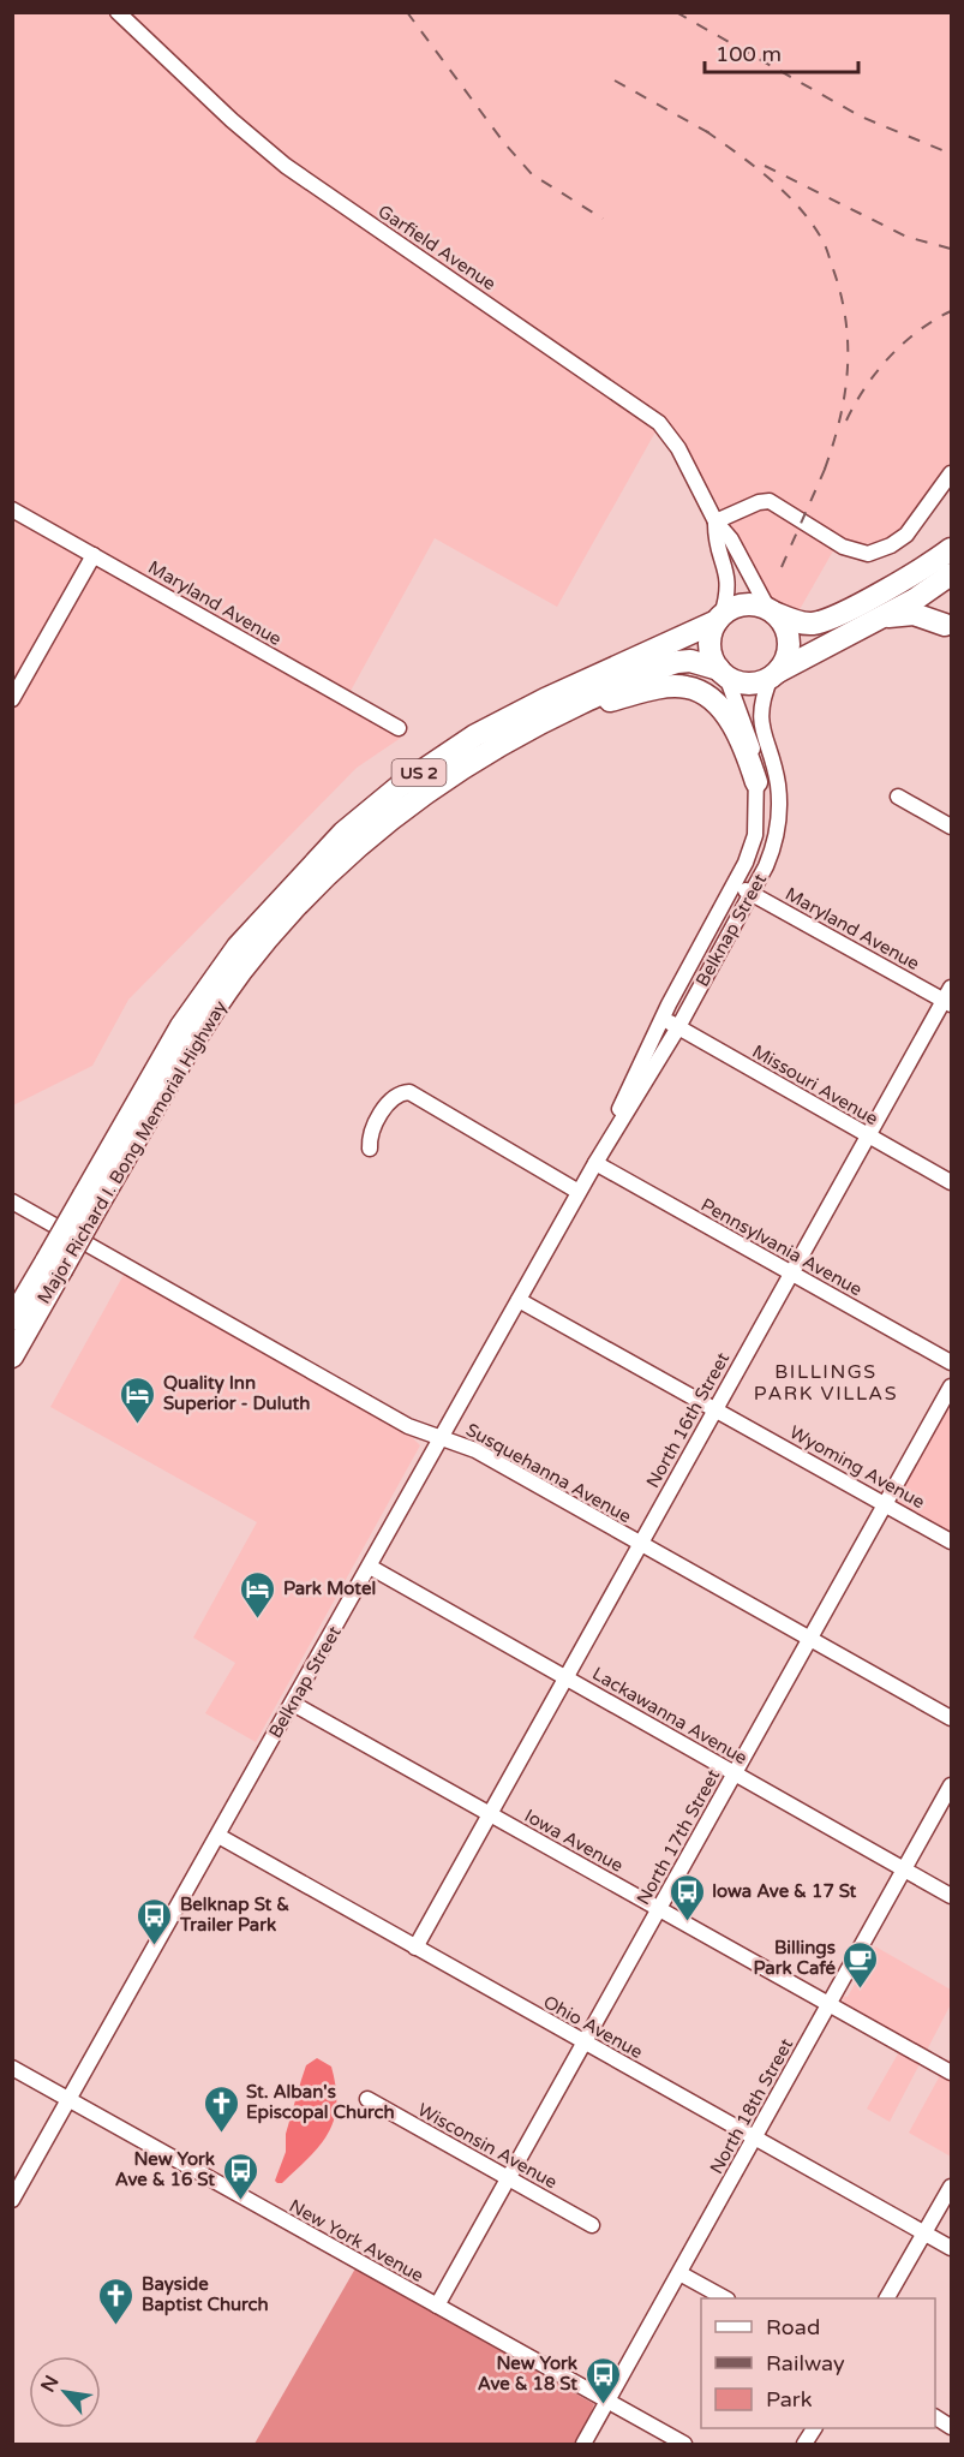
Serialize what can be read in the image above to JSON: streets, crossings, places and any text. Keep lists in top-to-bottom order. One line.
{"streets":{"highway":["US 2","Major Richard I. Bong Memorial Highway"],"street":["Garfield Avenue","Maryland Avenue","Belknap Street","Missouri Avenue","Pennsylvania Avenue","North 16th Street","Wyoming Avenue","Susquehanna Avenue","Lackawanna Avenue","North 17th Street","Iowa Avenue","Ohio Avenue","North 18th Street","Wisconsin Avenue","New York Avenue"]},"crossings":[["Garfield Avenue","US 2"],["Garfield Avenue","Belknap Street"],["Garfield Avenue","Major Richard I. Bong Memorial Highway"],["Maryland Avenue","Belknap Street"],["Maryland Avenue","North 16th Street"],["US 2","Belknap Street"],["US 2","Major Richard I. Bong Memorial Highway"],["Belknap Street","Missouri Avenue"],["Belknap Street","Major Richard I. Bong Memorial Highway"],["Belknap Street","Pennsylvania Avenue"],["Belknap Street","Wyoming Avenue"],["Belknap Street","Susquehanna Avenue"],["Belknap Street","Lackawanna Avenue"],["Belknap Street","Iowa Avenue"],["Belknap Street","Ohio Avenue"],["Belknap Street","New York Avenue"],["Missouri Avenue","North 16th Street"],["Pennsylvania Avenue","North 16th Street"],["North 16th Street","Wyoming Avenue"],["North 16th Street","Susquehanna Avenue"],["North 16th Street","Lackawanna Avenue"],["North 16th Street","Iowa Avenue"],["North 16th Street","Ohio Avenue"],["Wyoming Avenue","North 17th Street"],["Susquehanna Avenue","North 17th Street"],["Lackawanna Avenue","North 17th Street"],["Lackawanna Avenue","North 18th Street"],["North 17th Street","Iowa Avenue"],["North 17th Street","Ohio Avenue"],["North 17th Street","Wisconsin Avenue"],["North 17th Street","New York Avenue"],["Iowa Avenue","North 18th Street"],["Ohio Avenue","North 18th Street"],["North 18th Street","New York Avenue"]],"districts":["BILLINGS PARK VILLAS"],"places":{"hotel":["Quality Inn Superior - Duluth","Park Motel"],"bus stop":["Iowa Ave & 17 St","Belknap St & Trailer Park","New York Ave & 16 St","New York Ave & 18 St"],"cafe":["Billings Park Café"],"church":["St. Alban's Episcopal Church","Bayside Baptist Church"]},"legend":["Road","Railway","Park"],"scale_bar":"100 m","north":"top left"}
